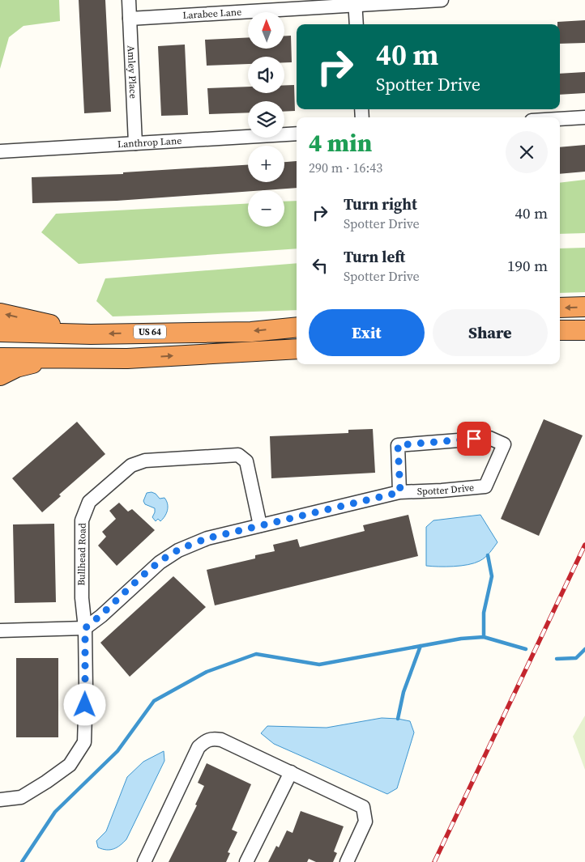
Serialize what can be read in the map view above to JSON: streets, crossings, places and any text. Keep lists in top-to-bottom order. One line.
{"streets":{"highway":["US 64"],"street":["Larabee Lane","Amley Place","Lanthrop Lane","Spotter Drive","Bullhead Road"]},"crossings":[["Larabee Lane","Amley Place"],["Amley Place","Lanthrop Lane"],["Spotter Drive","Bullhead Road"]],"north":"top","page":{"map_buttons":["+","−"],"turn":["40 m","Spotter Drive"],"heading":["4 min","290 m · 16:43"],"list":[{"name":"Turn right","note":"Spotter Drive","value":"40 m"},{"name":"Turn left","note":"Spotter Drive","value":"190 m"}],"buttons":["Exit","Share"]}}
